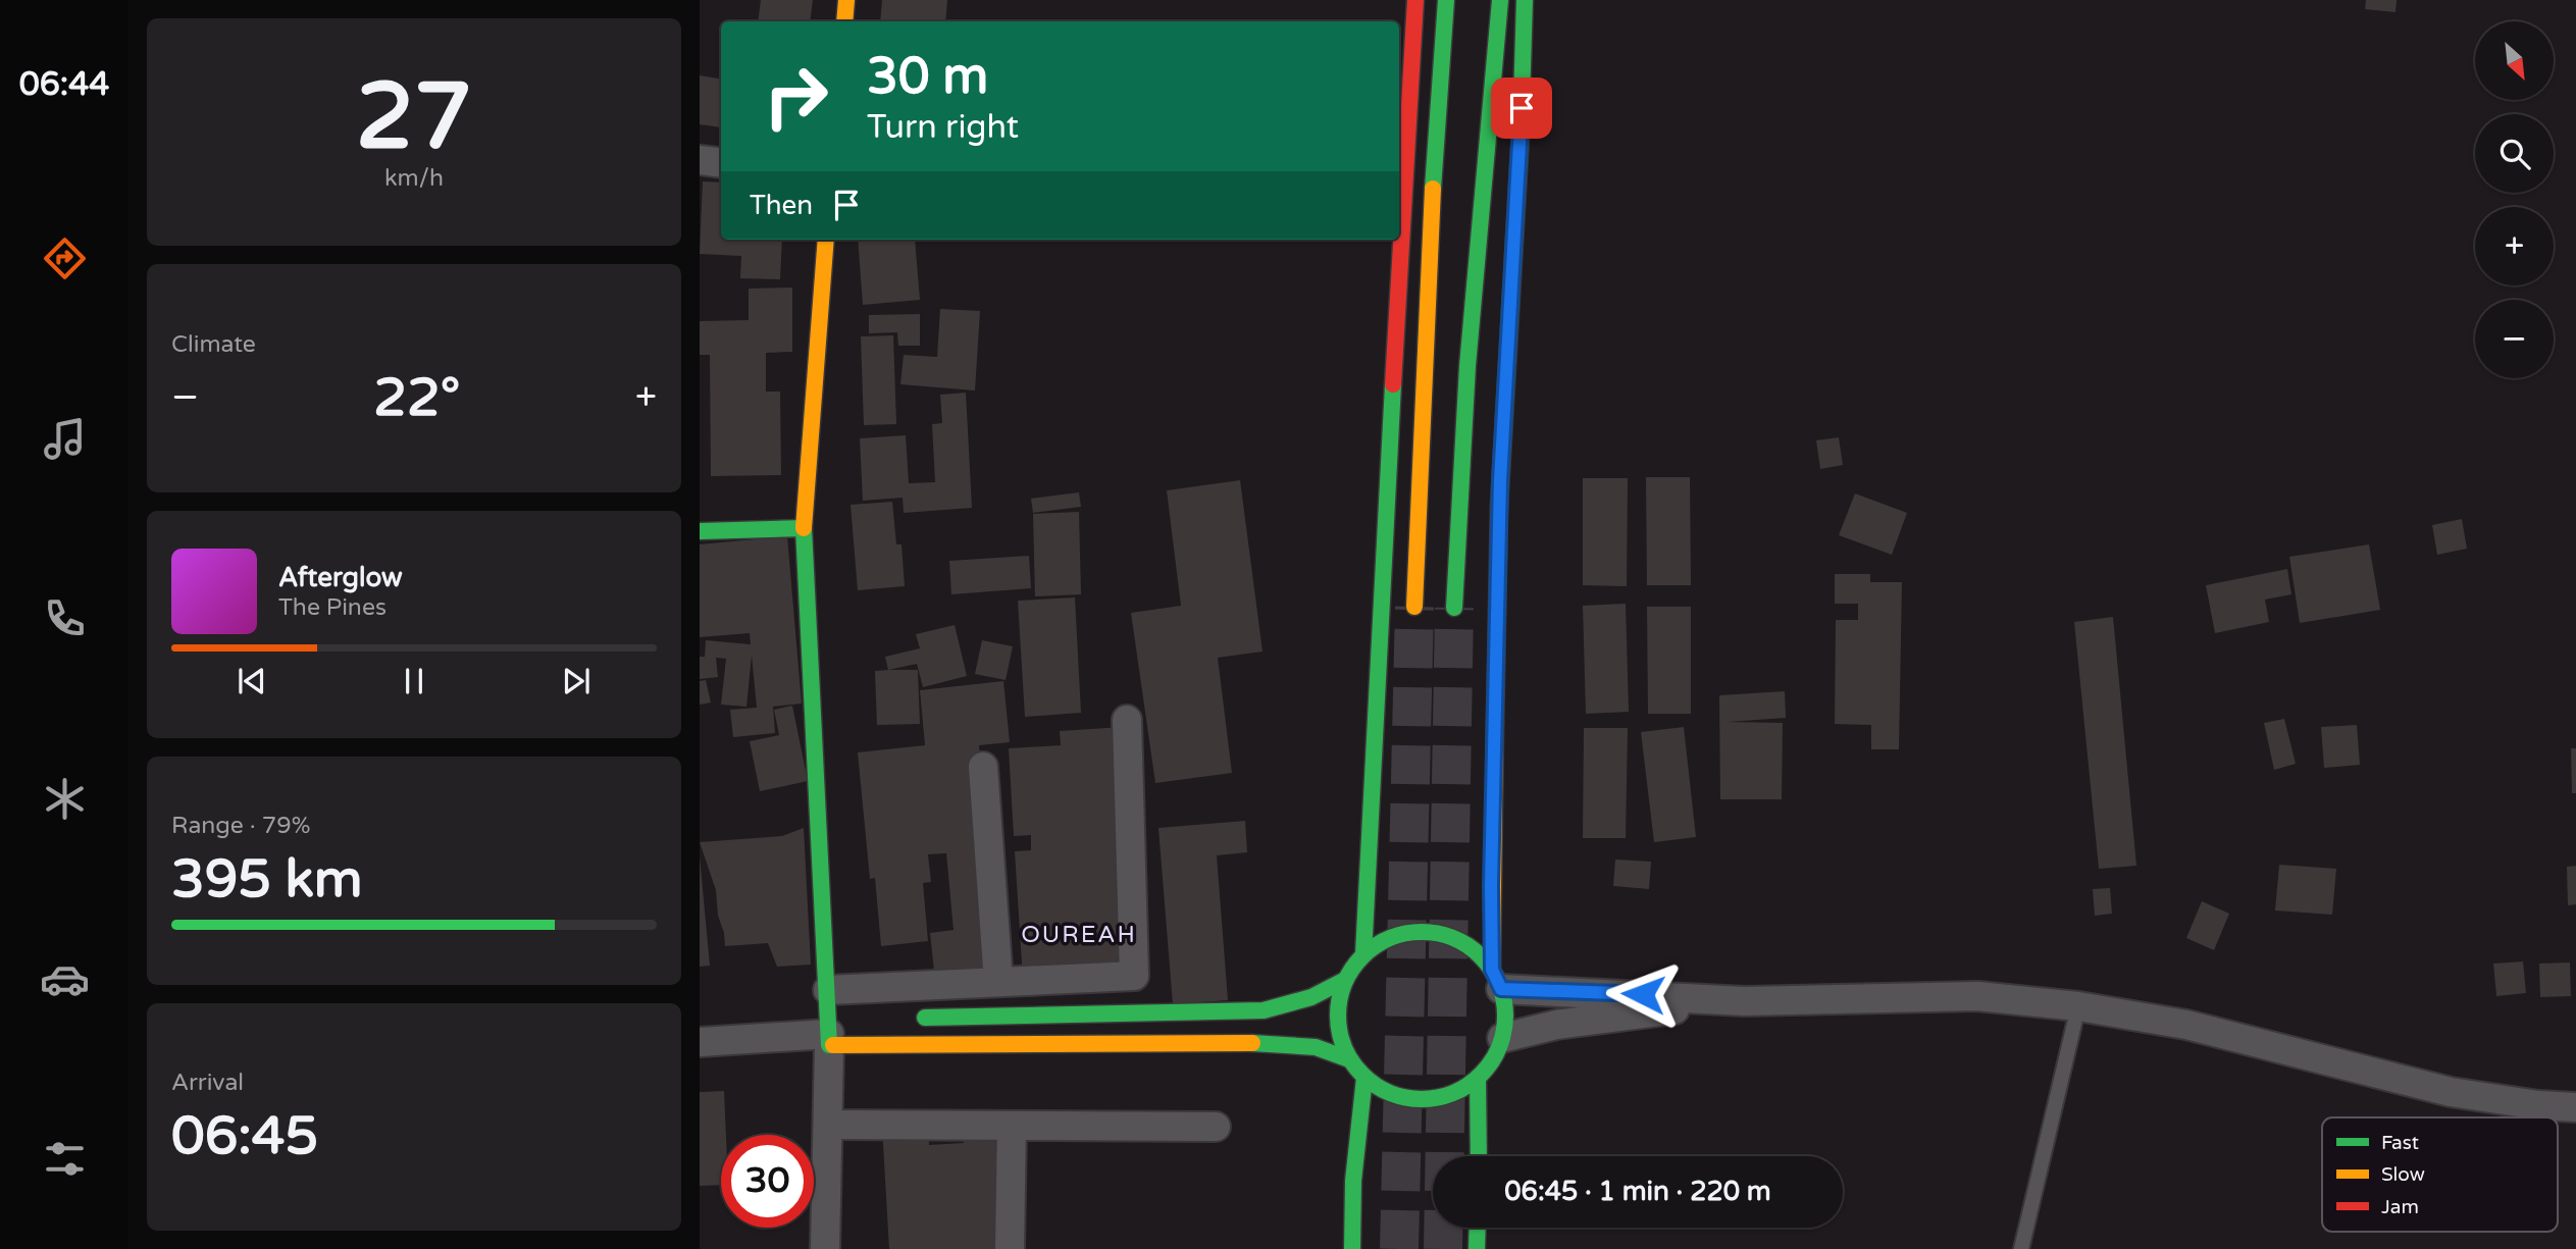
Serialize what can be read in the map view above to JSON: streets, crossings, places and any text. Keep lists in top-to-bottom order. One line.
{"districts":["OUREAH"],"legend":["Fast","Slow","Jam"],"north":"bottom right","page":{"tabs":"06:44","tile":[["27","km/h"],"Climate",["Range · 79%","395 km"],["Arrival","06:45"]],"map_buttons":["+","−"],"turn":["30 m","Turn right"],"then":"Then","heat":["−","22°","+"],"song":["Afterglow","The Pines"],"limit":"30","trip":"06:45 · 1 min · 220 m"}}
